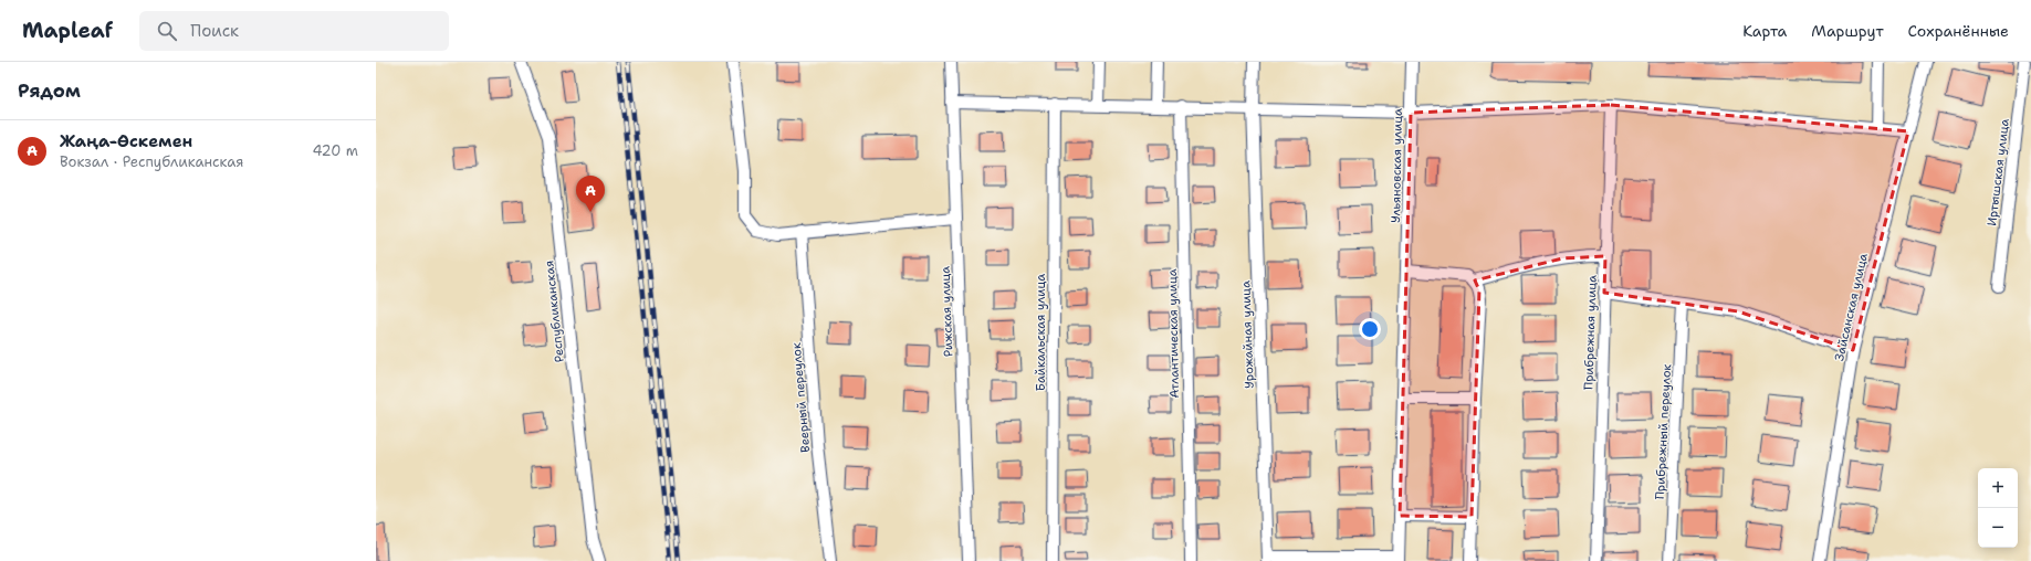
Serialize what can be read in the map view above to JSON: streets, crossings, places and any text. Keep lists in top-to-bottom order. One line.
{"streets":{"street":["Ульяновская улица","Иртышская улица","Зайсанская улица","Республиканская","Рижская улица","Байкальская улица","Прибрежная улица","Атлантическая улица","Урожайная улица","Веерный переулок","Прибрежный переулок"]},"page":{"header":"Mapleaf","search":"Поиск","nav":["Карта","Маршрут","Сохранённые"],"heading":"Рядом","list":[{"mark":"A","name":"Жаңа-Өскемен","note":"Вокзал · Республиканская","value":"420 m"}],"pins":"A","map_buttons":["+","−"]}}
